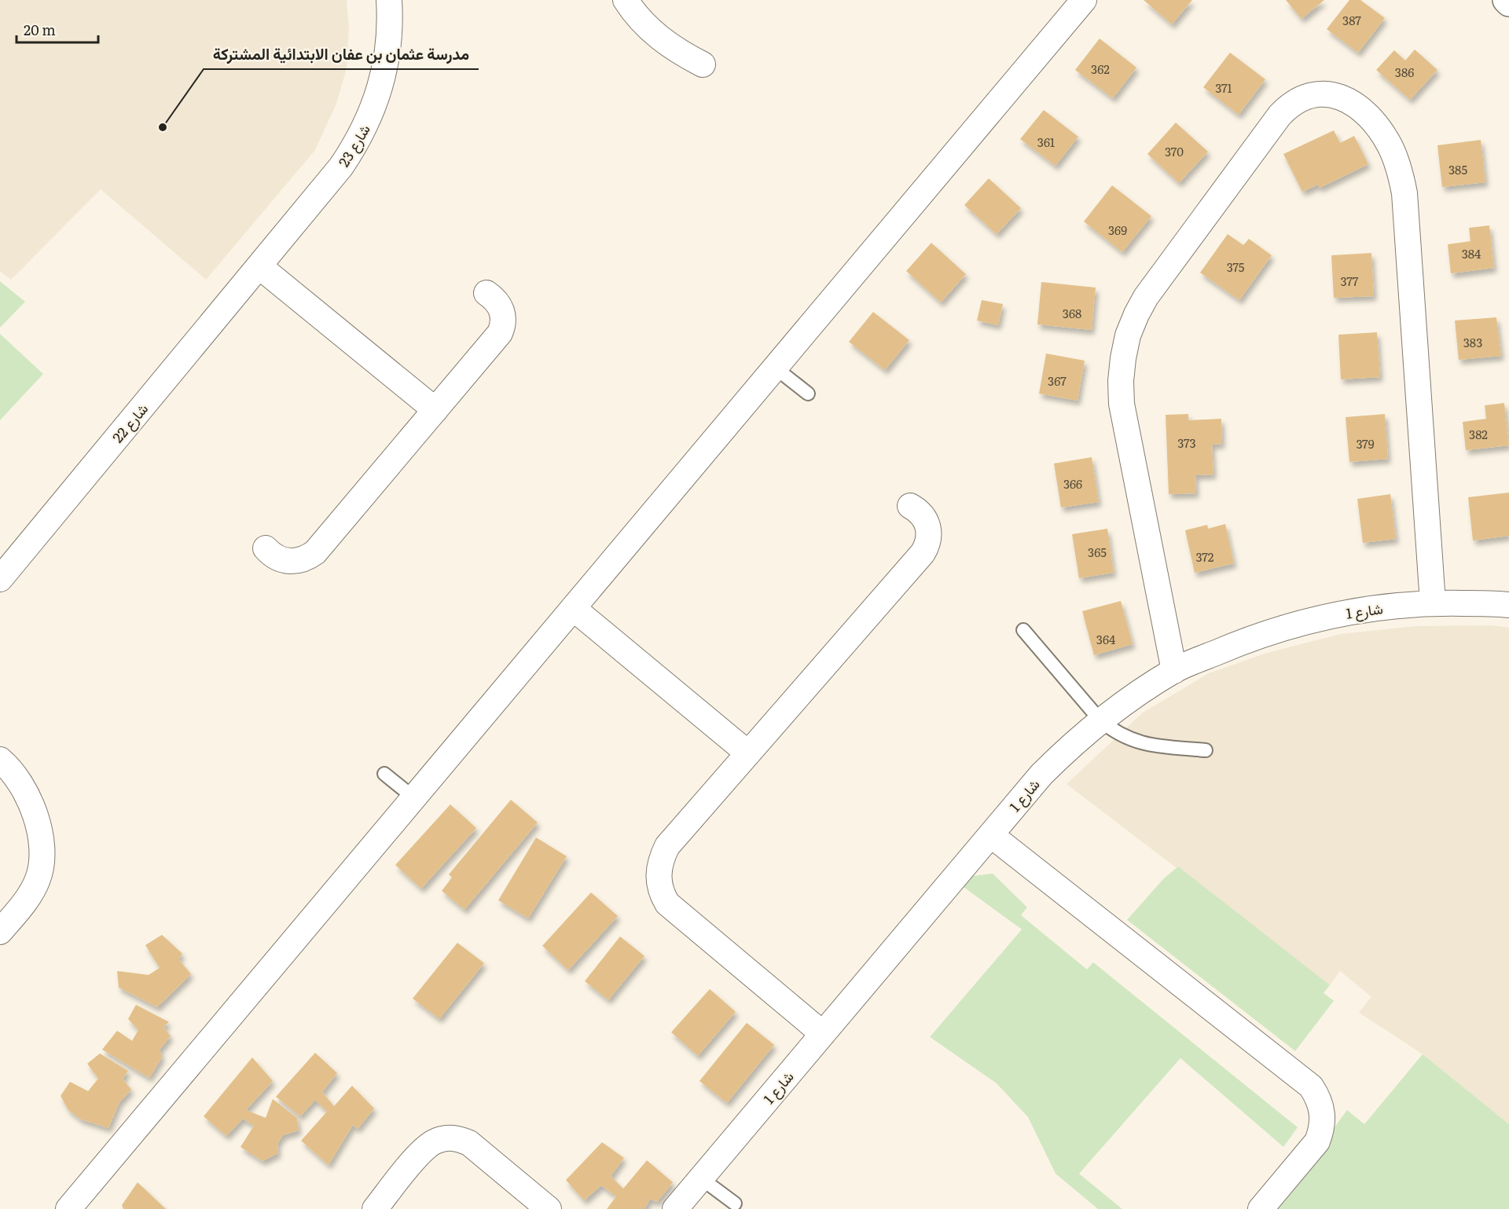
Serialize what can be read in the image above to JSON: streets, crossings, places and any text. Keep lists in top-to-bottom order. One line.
{"streets":{"street":["شارع 23","شارع 22","شارع 1"]},"crossings":[["شارع 23","شارع 22"]],"places":["مدرسة عثمان بن عفان الابتدائية المشتركة"],"house_numbers":["387","362","386","371","361","370","385","369","384","375","377","368","383","367","382","373","379","366","365","372","364"],"scale_bar":"20 m"}
